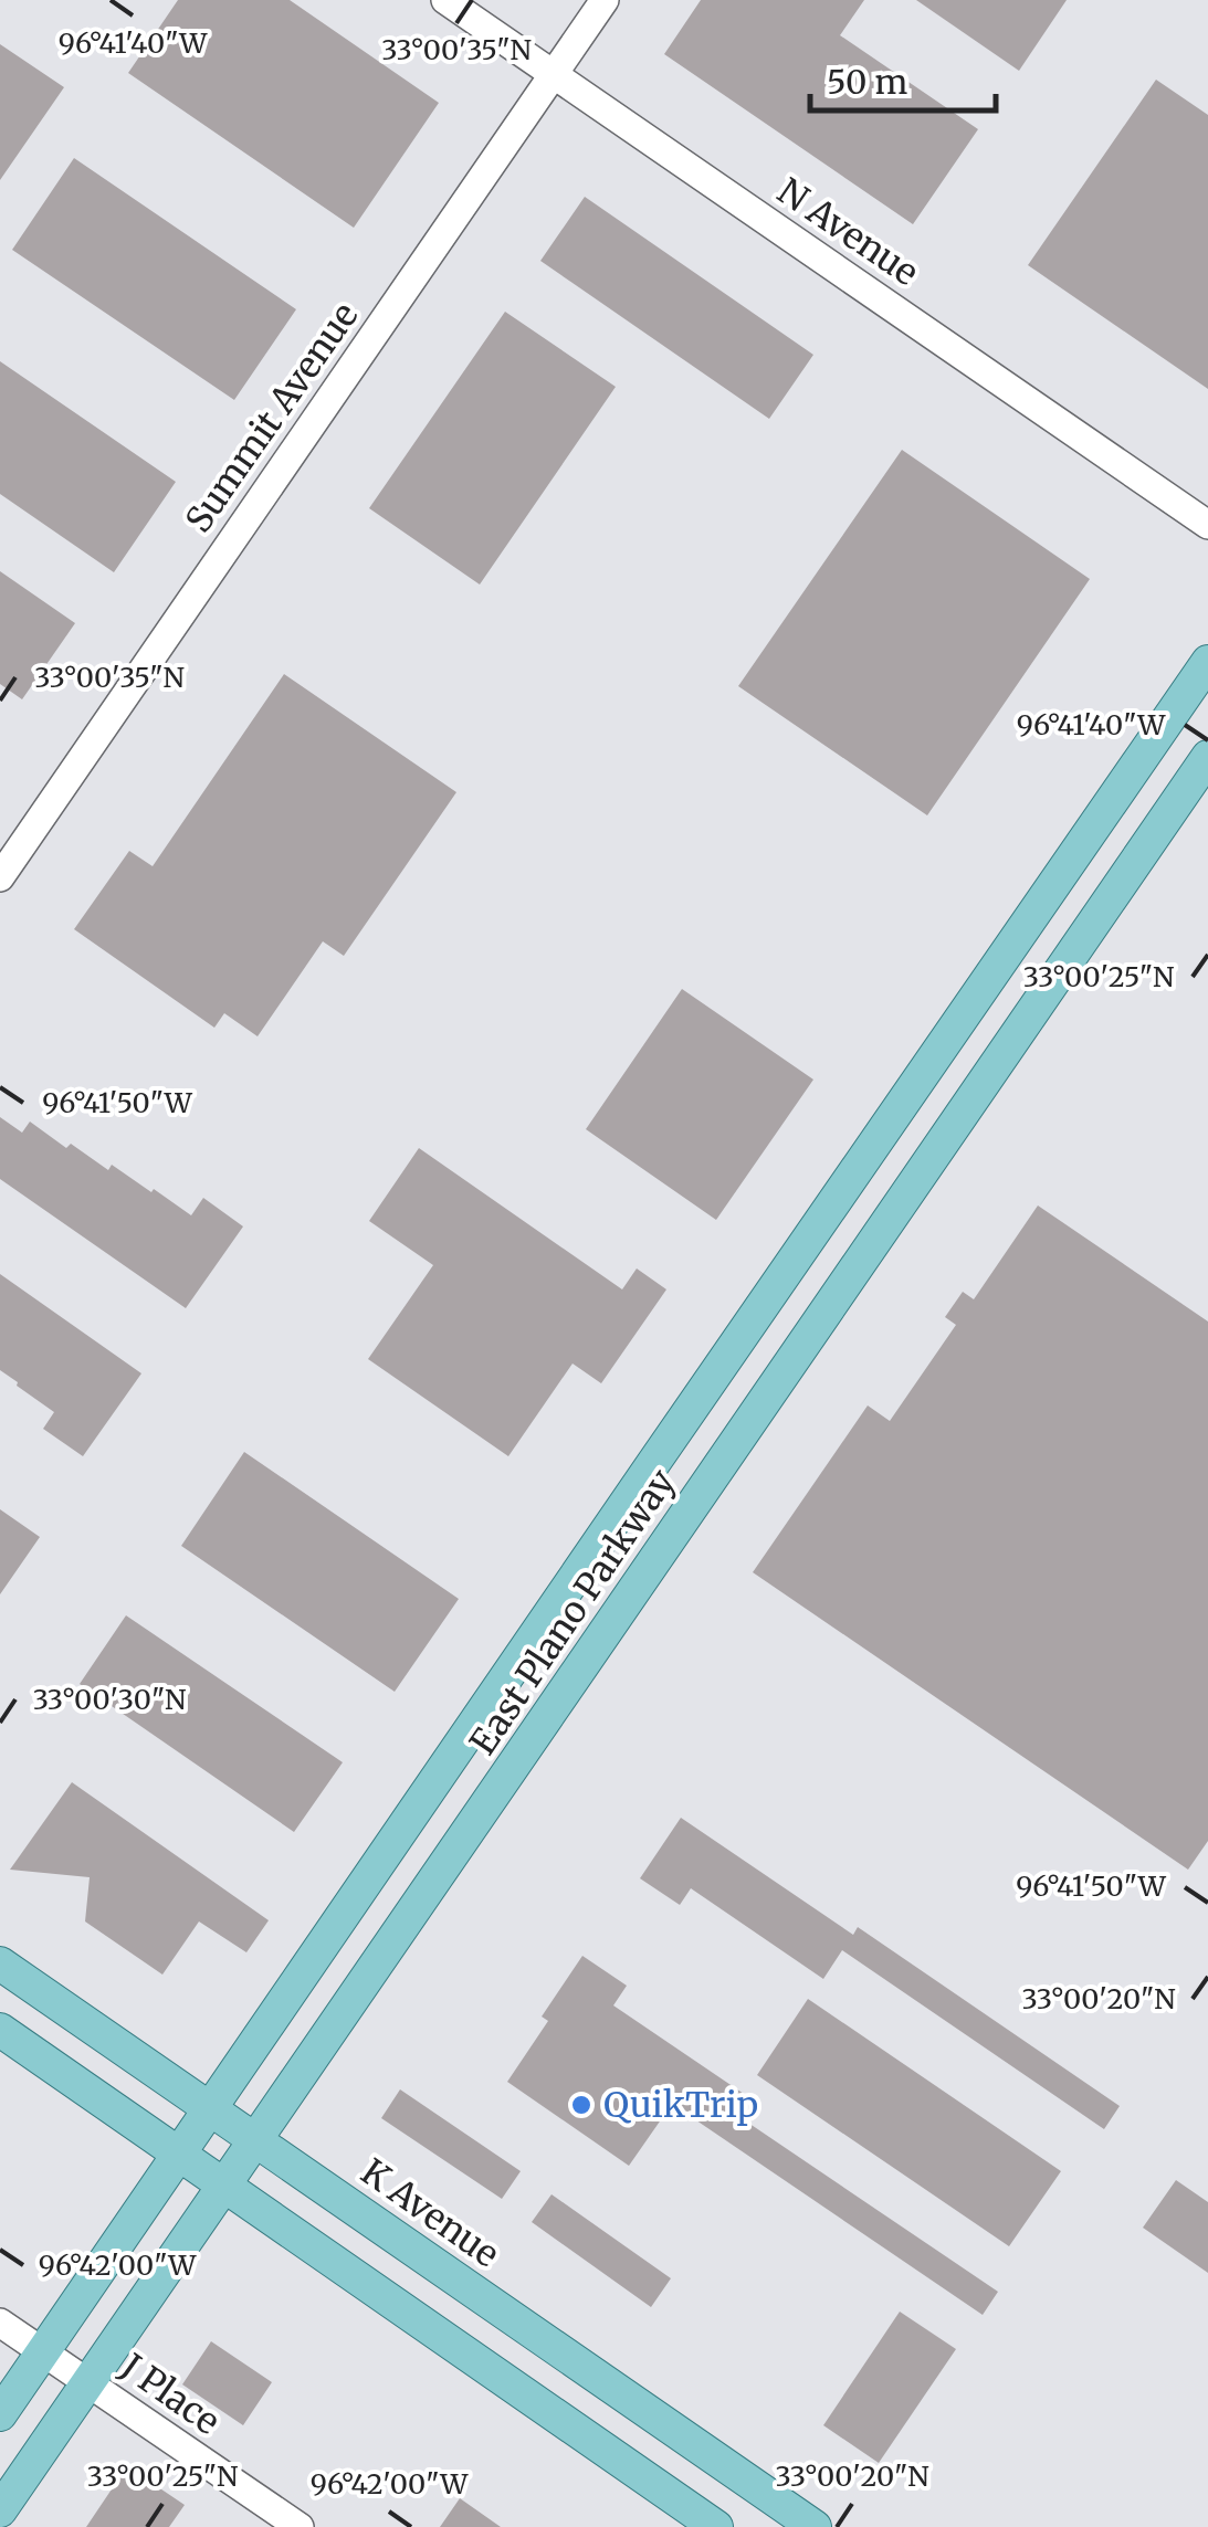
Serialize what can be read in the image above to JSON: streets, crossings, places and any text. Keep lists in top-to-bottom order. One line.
{"streets":{"main road":["East Plano Parkway","K Avenue"],"street":["N Avenue","Summit Avenue","J Place"]},"crossings":[["N Avenue","Summit Avenue"],["East Plano Parkway","K Avenue"],["East Plano Parkway","J Place"]],"places":["QuikTrip"],"scale_bar":"50 m","coordinates":["96°41'40\"W","33°00'35\"N","33°00'25\"N","96°41'50\"W","33°00'30\"N","33°00'20\"N","96°42'00\"W"]}
